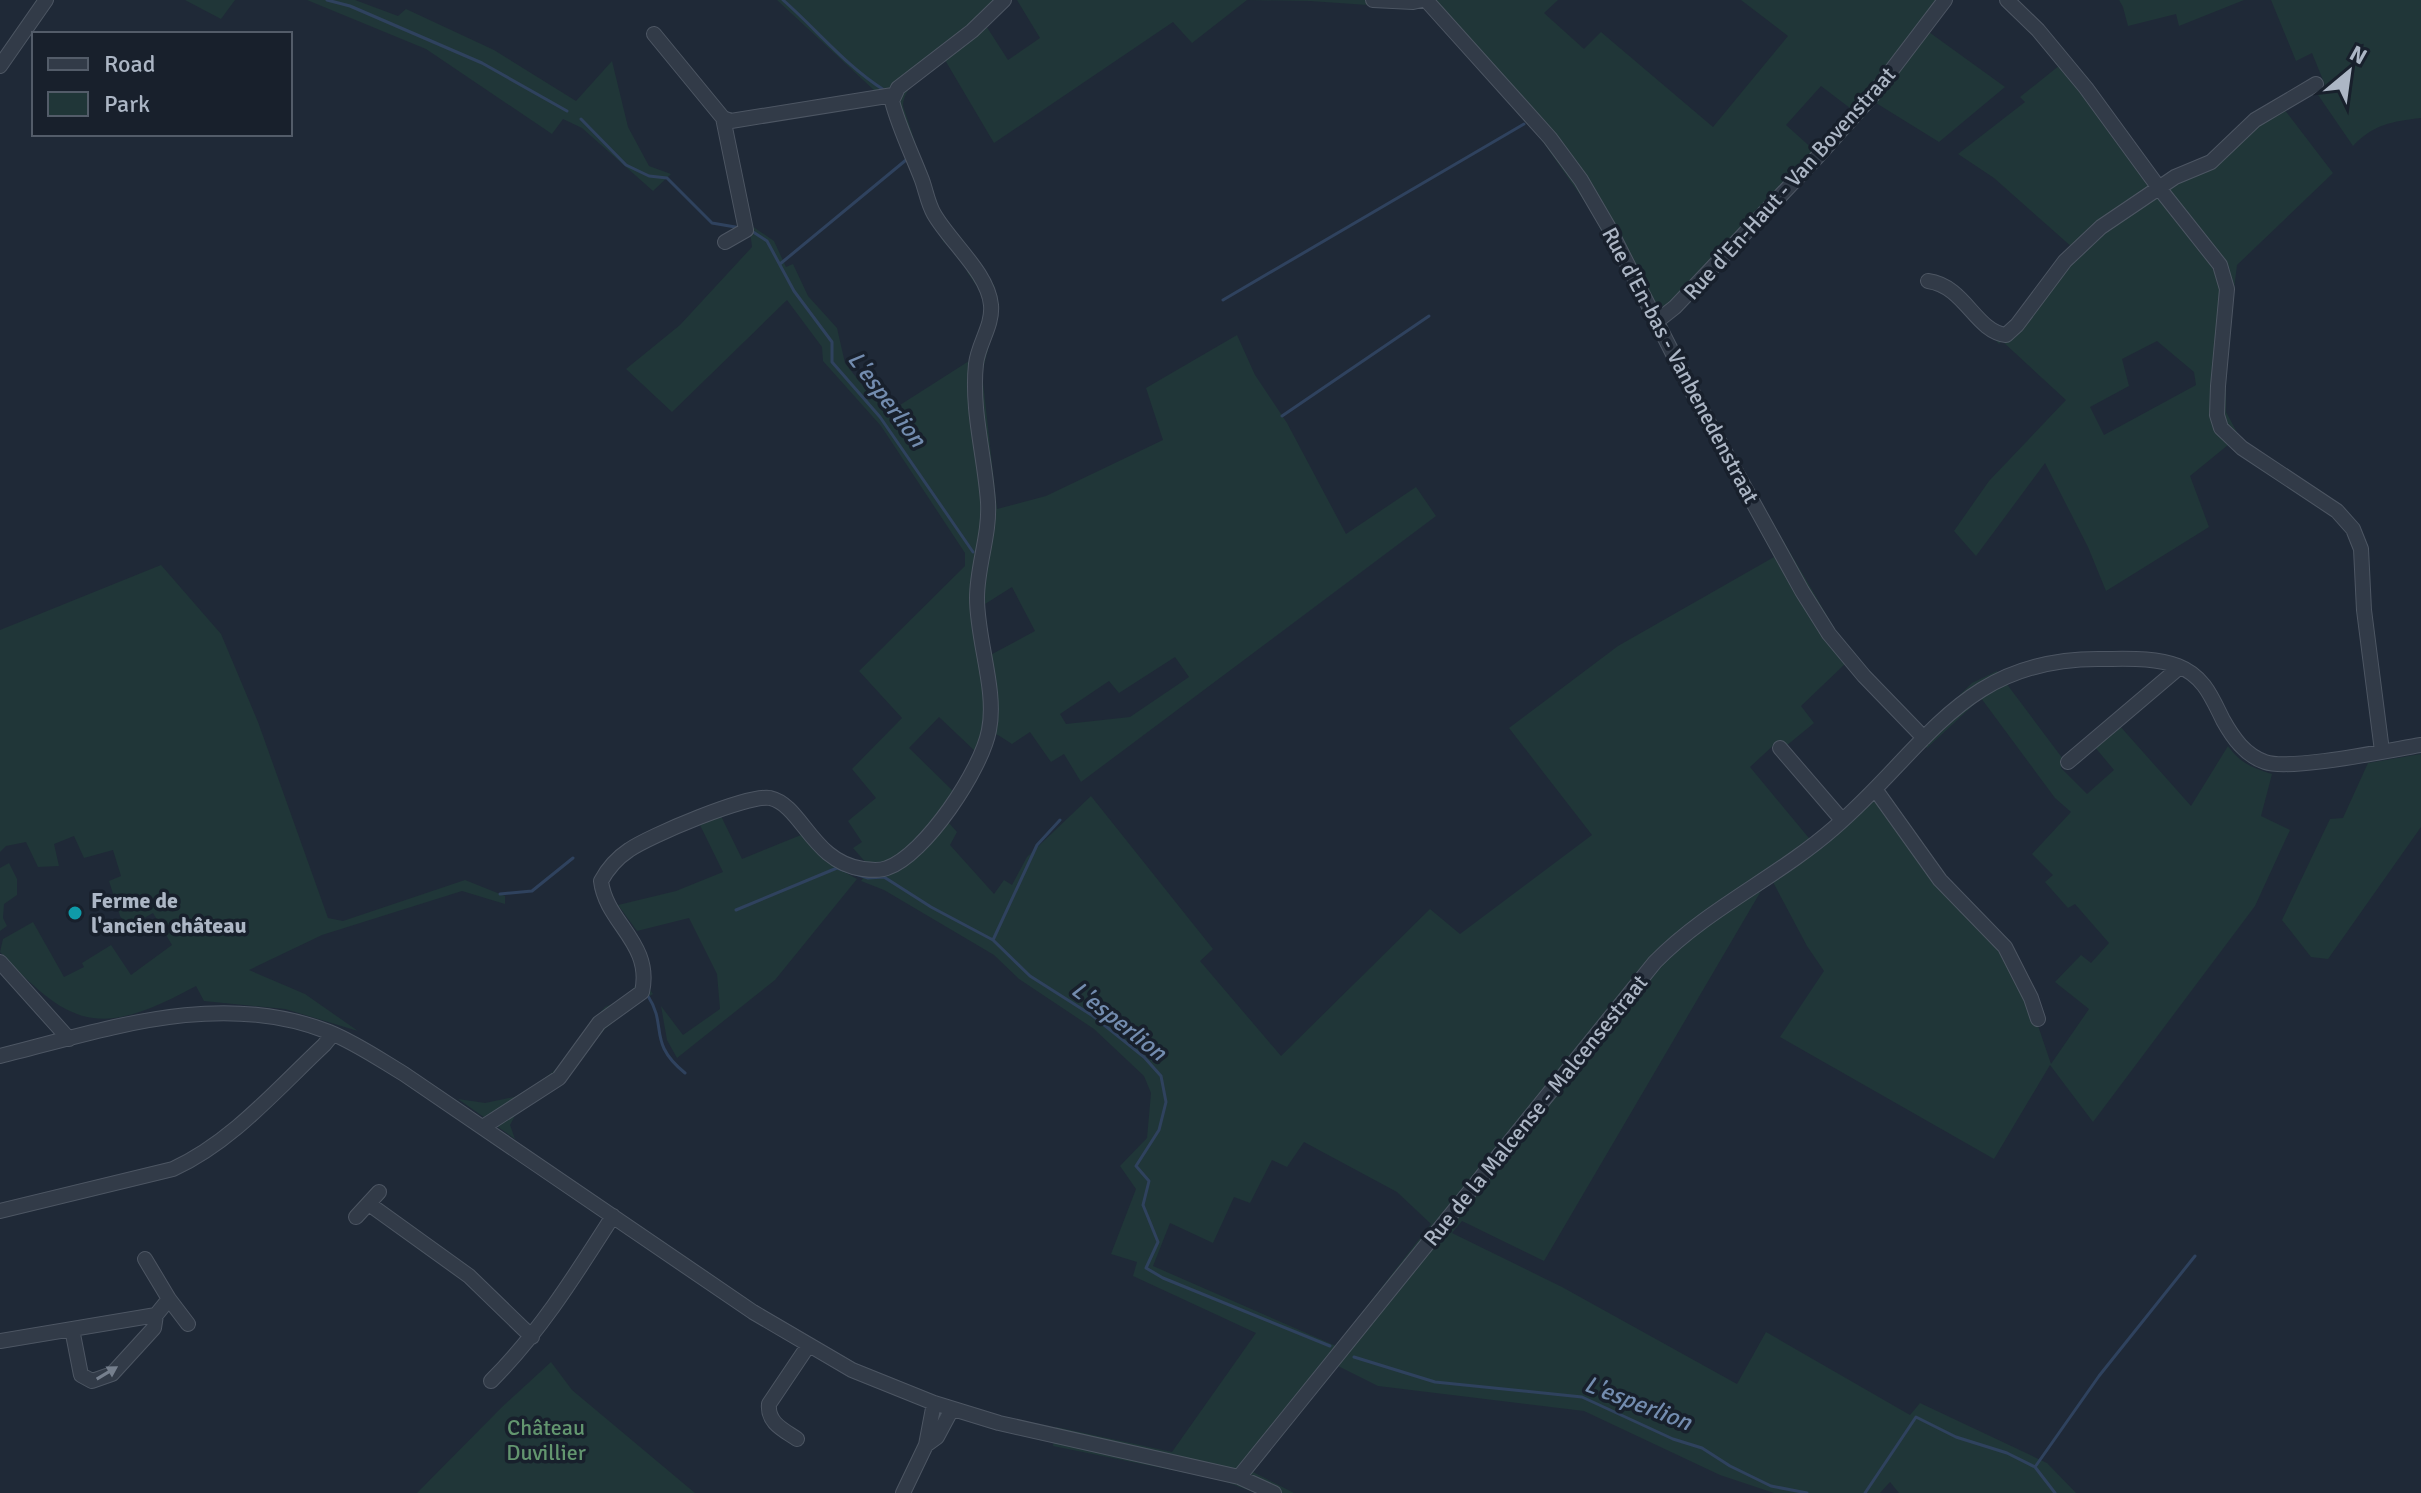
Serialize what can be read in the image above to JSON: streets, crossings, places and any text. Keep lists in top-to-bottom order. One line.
{"streets":{"street":["Rue d'En-Haut - Van Bovenstraat","Rue d'En-bas - Vanbenedenstraat","Rue de la Malcense - Malcensestraat"]},"crossings":[["Rue d'En-Haut - Van Bovenstraat","Rue d'En-bas - Vanbenedenstraat"],["Rue d'En-bas - Vanbenedenstraat","Rue de la Malcense - Malcensestraat"]],"water":["L'esperlion"],"parks":["Château Duvillier"],"places":["Ferme de l'ancien château"],"legend":["Road","Park"],"north":"top right"}
